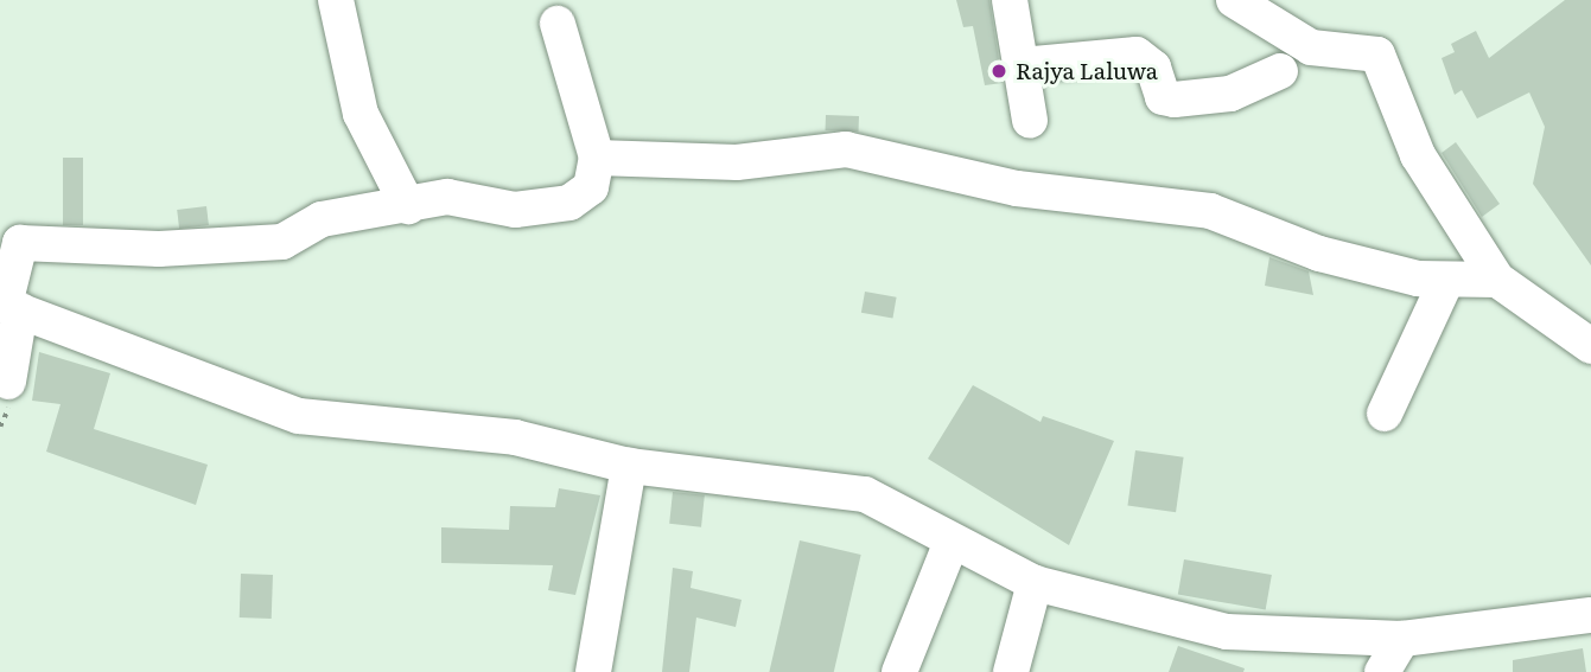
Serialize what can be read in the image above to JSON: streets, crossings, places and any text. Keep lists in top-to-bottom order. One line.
{"places":["Rajya Laluwa"]}
